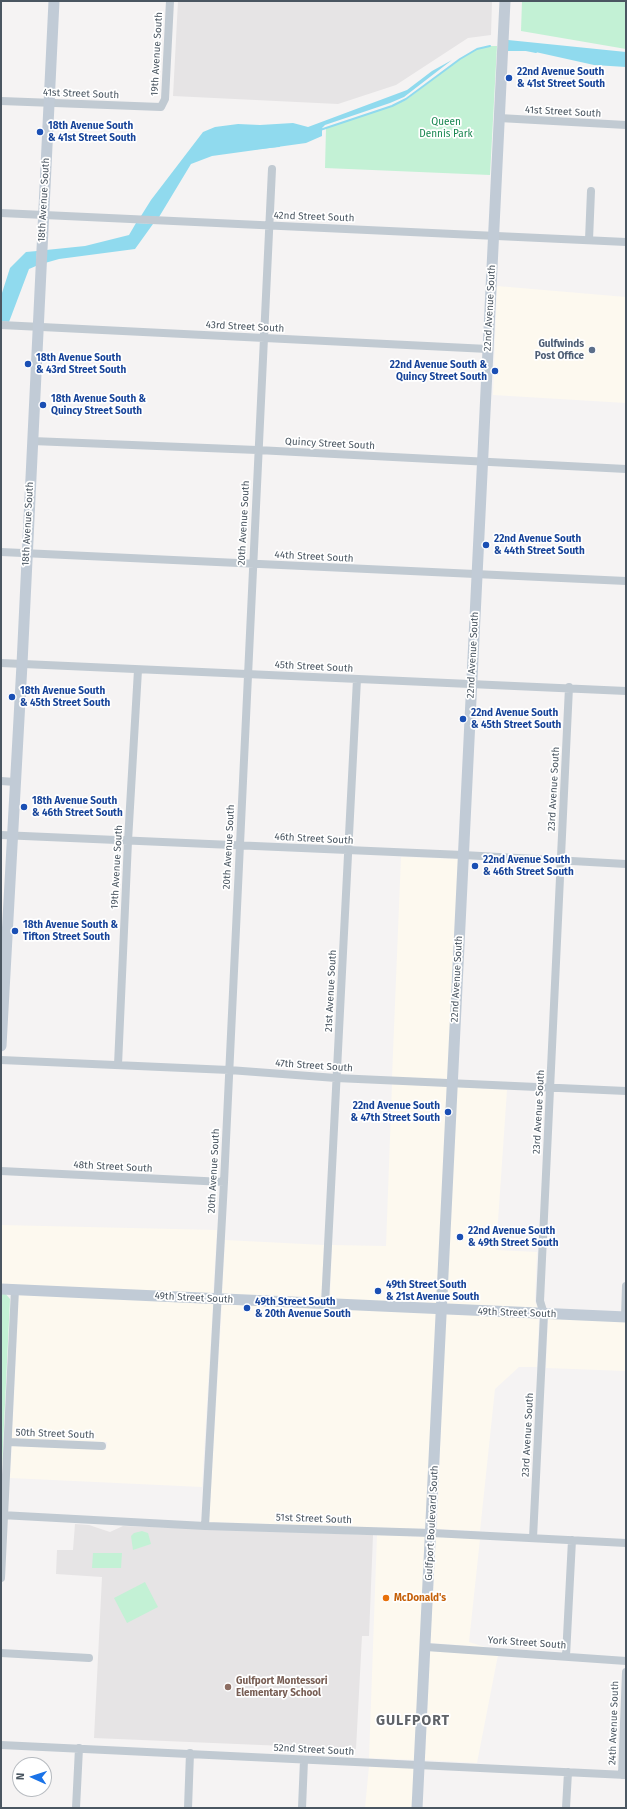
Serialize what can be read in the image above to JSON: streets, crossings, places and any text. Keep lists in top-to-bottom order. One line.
{"streets":{"main road":["18th Avenue South","22nd Avenue South","49th Street South","Gulfport Boulevard South"],"street":["19th Avenue South","41st Street South","42nd Street South","43rd Street South","Quincy Street South","20th Avenue South","44th Street South","45th Street South","23rd Avenue South","46th Street South","21st Avenue South","47th Street South","48th Street South","50th Street South","51st Street South","York Street South","24th Avenue South","52nd Street South"]},"crossings":[["19th Avenue South","41st Street South"],["19th Avenue South","45th Street South"],["19th Avenue South","46th Street South"],["19th Avenue South","47th Street South"],["41st Street South","18th Avenue South"],["41st Street South","22nd Avenue South"],["18th Avenue South","42nd Street South"],["18th Avenue South","43rd Street South"],["18th Avenue South","Quincy Street South"],["18th Avenue South","44th Street South"],["18th Avenue South","45th Street South"],["18th Avenue South","46th Street South"],["42nd Street South","22nd Avenue South"],["42nd Street South","20th Avenue South"],["22nd Avenue South","43rd Street South"],["22nd Avenue South","Quincy Street South"],["22nd Avenue South","44th Street South"],["22nd Avenue South","45th Street South"],["22nd Avenue South","46th Street South"],["22nd Avenue South","47th Street South"],["22nd Avenue South","49th Street South"],["22nd Avenue South","Gulfport Boulevard South"],["43rd Street South","20th Avenue South"],["Quincy Street South","20th Avenue South"],["20th Avenue South","44th Street South"],["20th Avenue South","45th Street South"],["20th Avenue South","46th Street South"],["20th Avenue South","47th Street South"],["20th Avenue South","48th Street South"],["20th Avenue South","49th Street South"],["20th Avenue South","51st Street South"],["45th Street South","23rd Avenue South"],["45th Street South","21st Avenue South"],["23rd Avenue South","46th Street South"],["23rd Avenue South","47th Street South"],["23rd Avenue South","49th Street South"],["23rd Avenue South","51st Street South"],["46th Street South","21st Avenue South"],["21st Avenue South","47th Street South"],["21st Avenue South","49th Street South"],["49th Street South","Gulfport Boulevard South"],["51st Street South","Gulfport Boulevard South"],["Gulfport Boulevard South","York Street South"],["Gulfport Boulevard South","52nd Street South"],["24th Avenue South","52nd Street South"]],"districts":["GULFPORT"],"parks":["Queen Dennis Park"],"places":["22nd Avenue South & 41st Street South","18th Avenue South & 41st Street South","Gulfwinds Post Office","18th Avenue South & 43rd Street South","22nd Avenue South & Quincy Street South","18th Avenue South & Quincy Street South","22nd Avenue South & 44th Street South","18th Avenue South & 45th Street South","22nd Avenue South & 45th Street South","18th Avenue South & 46th Street South","22nd Avenue South & 46th Street South","18th Avenue South & Tifton Street South","22nd Avenue South & 47th Street South","22nd Avenue South & 49th Street South","49th Street South & 21st Avenue South","49th Street South & 20th Avenue South","McDonald's","Gulfport Montessori Elementary School"],"north":"left"}
